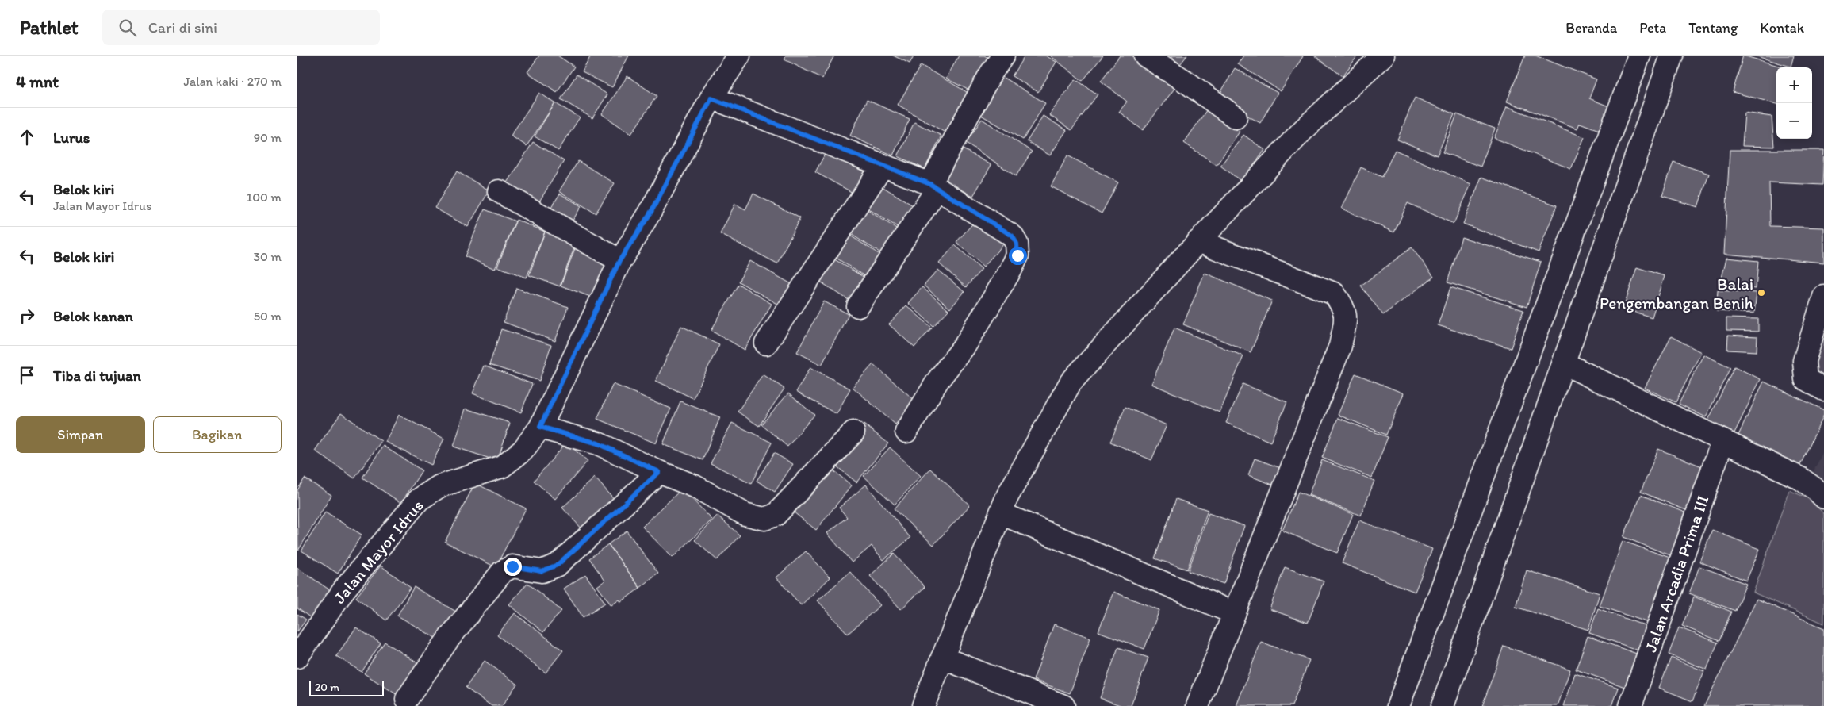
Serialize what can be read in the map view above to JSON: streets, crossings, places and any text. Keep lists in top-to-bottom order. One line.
{"streets":{"street":["Jalan Mayor Idrus","Jalan Arcadia Prima III"]},"places":["Balai Pengembangan Benih"],"scale_bar":"20 m","page":{"header":"Pathlet","search":"Cari di sini","nav":["Beranda","Peta","Tentang","Kontak"],"heading":["4 mnt","Jalan kaki · 270 m"],"map_buttons":["+","−"],"list":[["Lurus","90 m"],["Belok kiri","Jalan Mayor Idrus","100 m"],["Belok kiri","30 m"],["Belok kanan","50 m"],"Tiba di tujuan"],"buttons":["Simpan","Bagikan"],"scale":"20 m"}}
